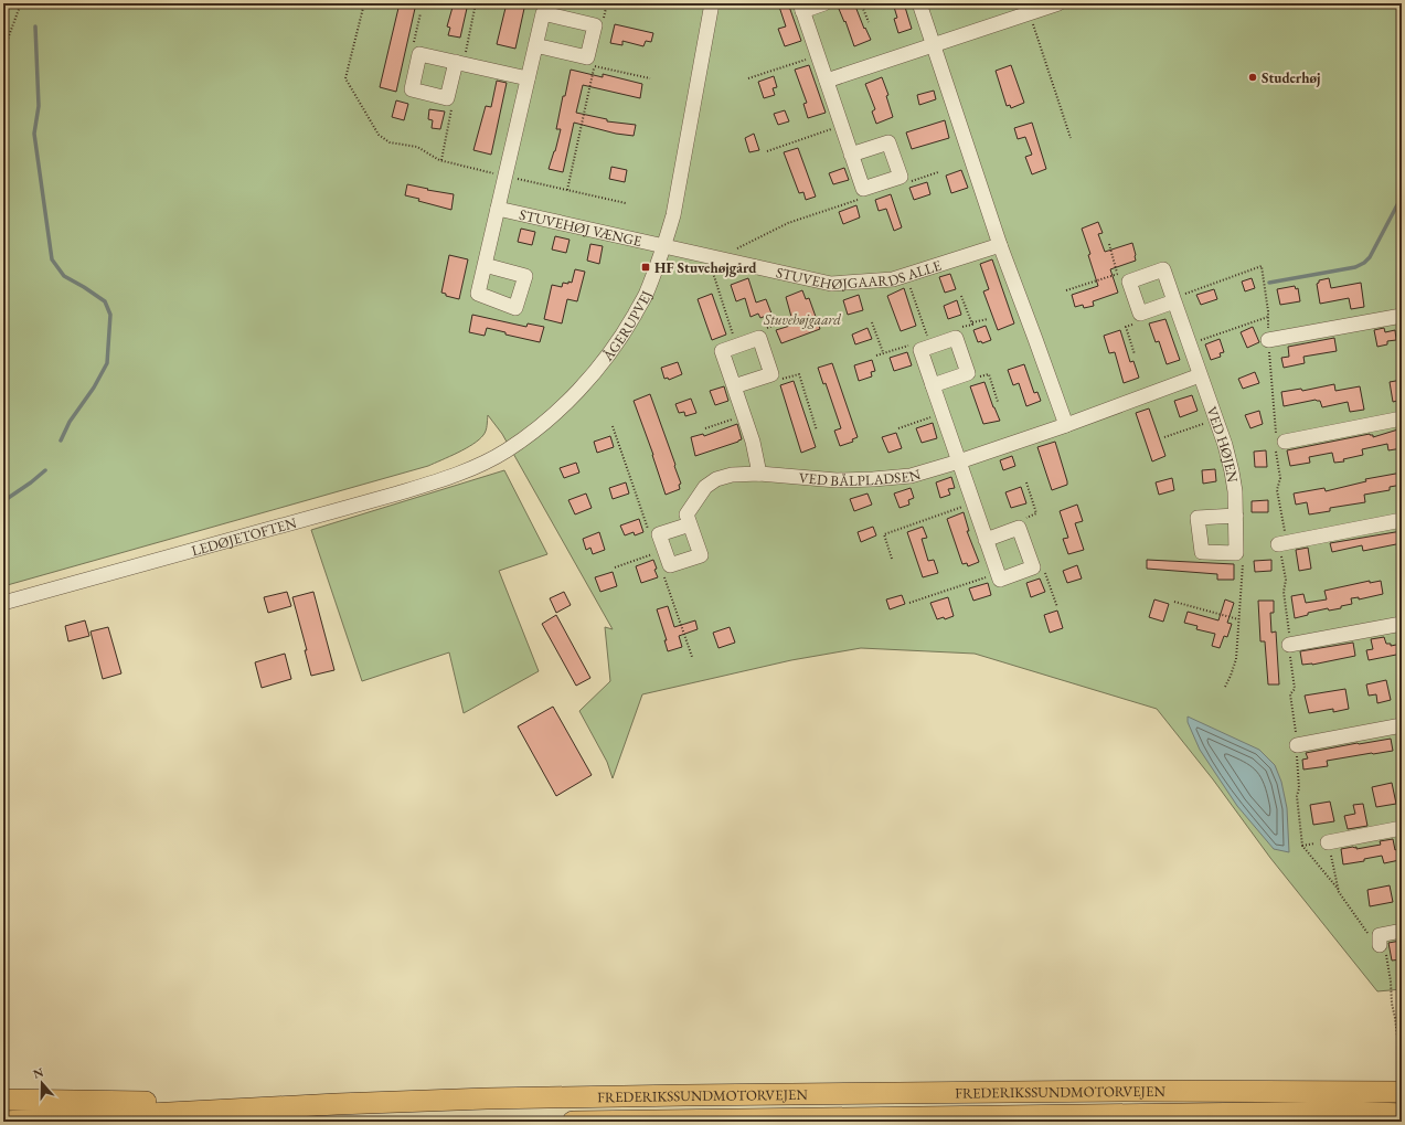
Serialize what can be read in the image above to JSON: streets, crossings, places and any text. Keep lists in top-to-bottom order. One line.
{"streets":{"highway":["FREDERIKSSUNDMOTORVEJEN"],"street":["STUVEHØJ VÆNGE","STUVEHØJGAARDS ALLE","ÅGERUPVEJ","VED HØJEN","VED BÅLPLADSEN","LEDØJETOFTEN"]},"crossings":[["STUVEHØJ VÆNGE","STUVEHØJGAARDS ALLE"],["STUVEHØJ VÆNGE","ÅGERUPVEJ"],["STUVEHØJGAARDS ALLE","ÅGERUPVEJ"],["ÅGERUPVEJ","LEDØJETOFTEN"]],"parks":["Stuvehøjgaard"],"places":{"other":["Studerhøj"],"transit":["HF Stuvehøjgård"]},"north":"top"}
